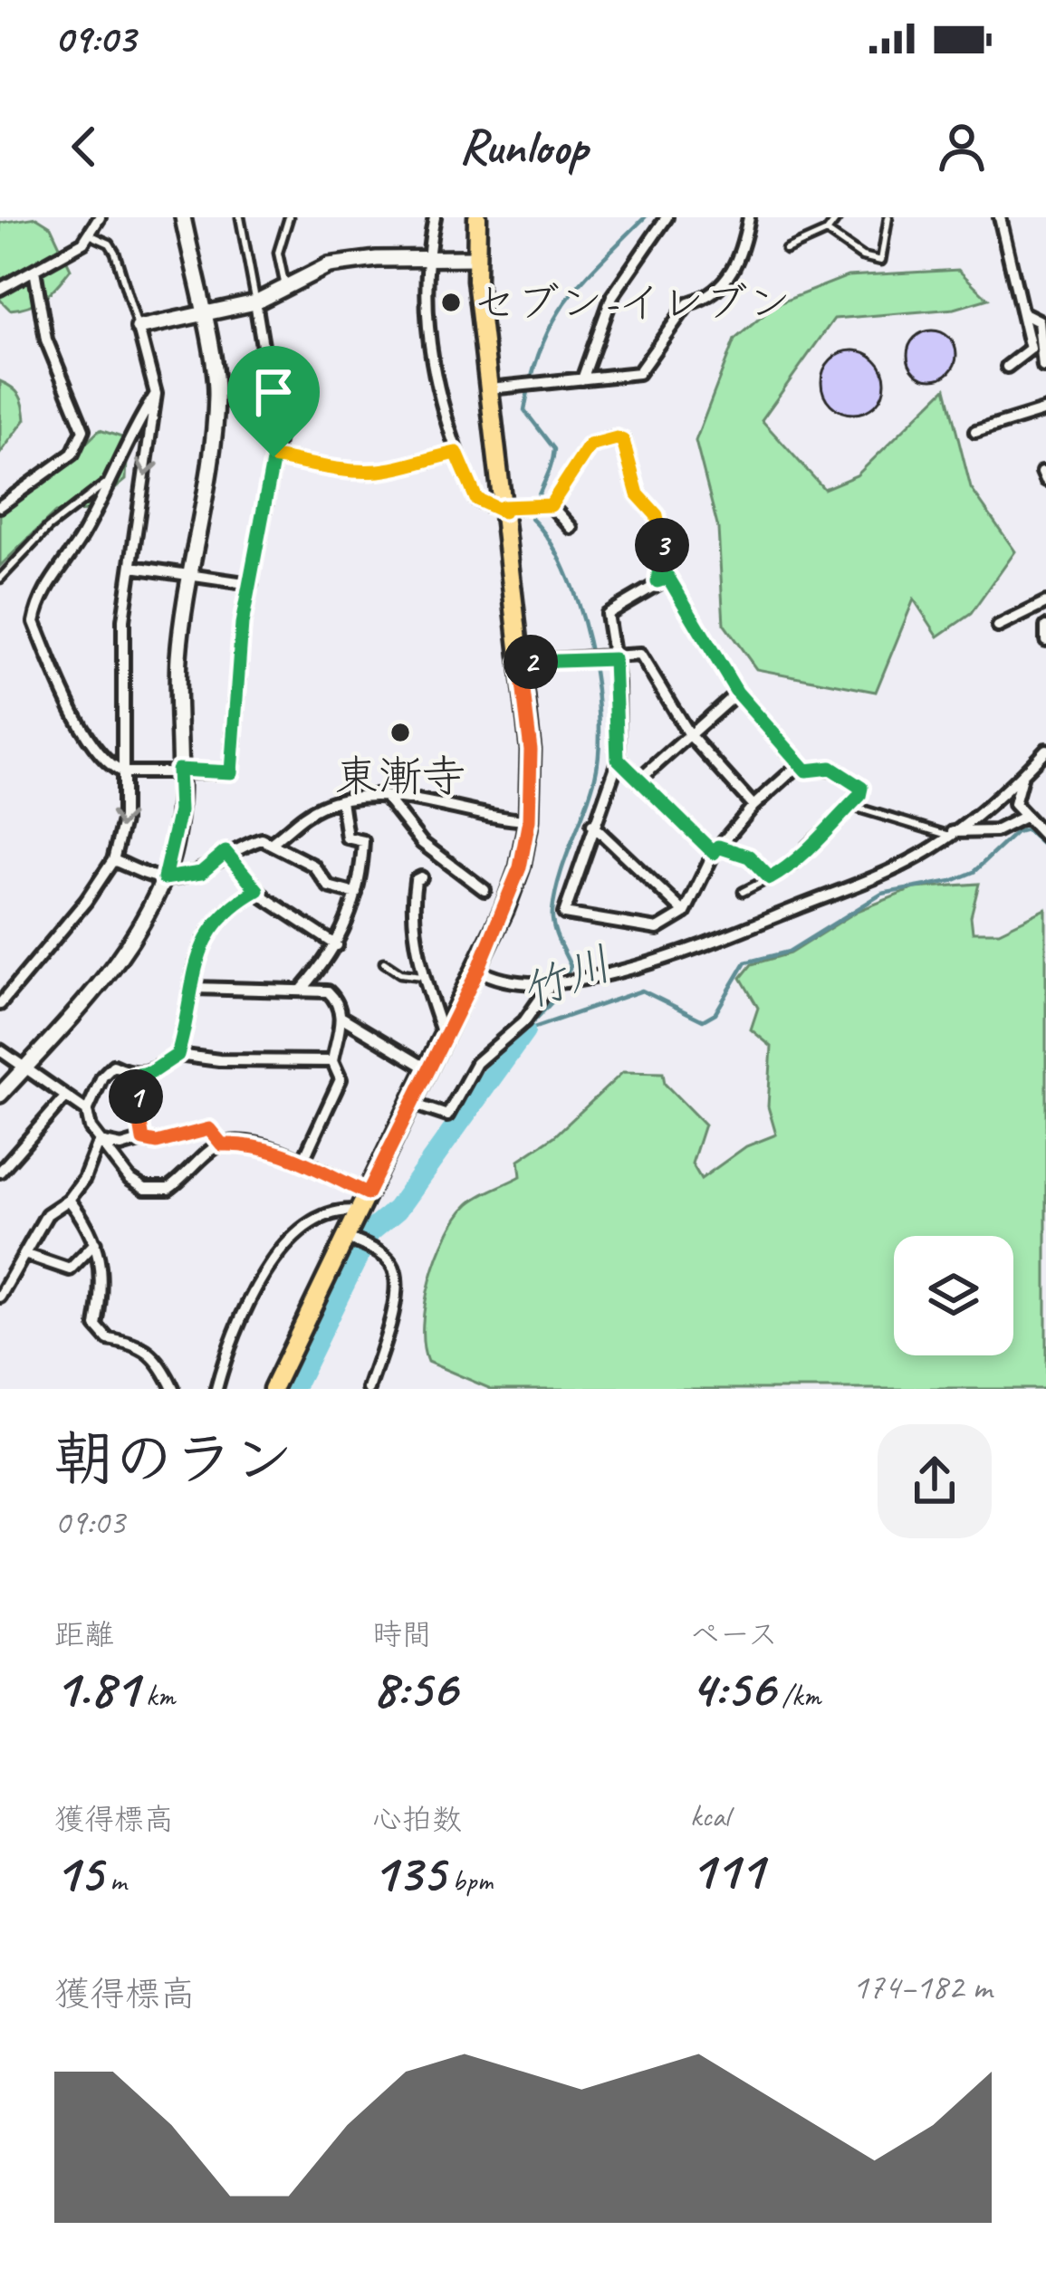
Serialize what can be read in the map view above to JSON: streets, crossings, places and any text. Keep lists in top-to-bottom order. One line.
{"water":["竹川"],"places":["セブン-イレブン","東漸寺"],"page":{"status":"09:03","header":"Runloop","pins":["3","2","1"],"heading":["朝のラン","09:03"],"stats":[["距離","1.81 km"],["時間","8:56"],["ペース","4:56 /km"],["獲得標高","15 m"],["心拍数","135 bpm"],["kcal","111"]],"chart":["獲得標高","174–182 m"]}}
